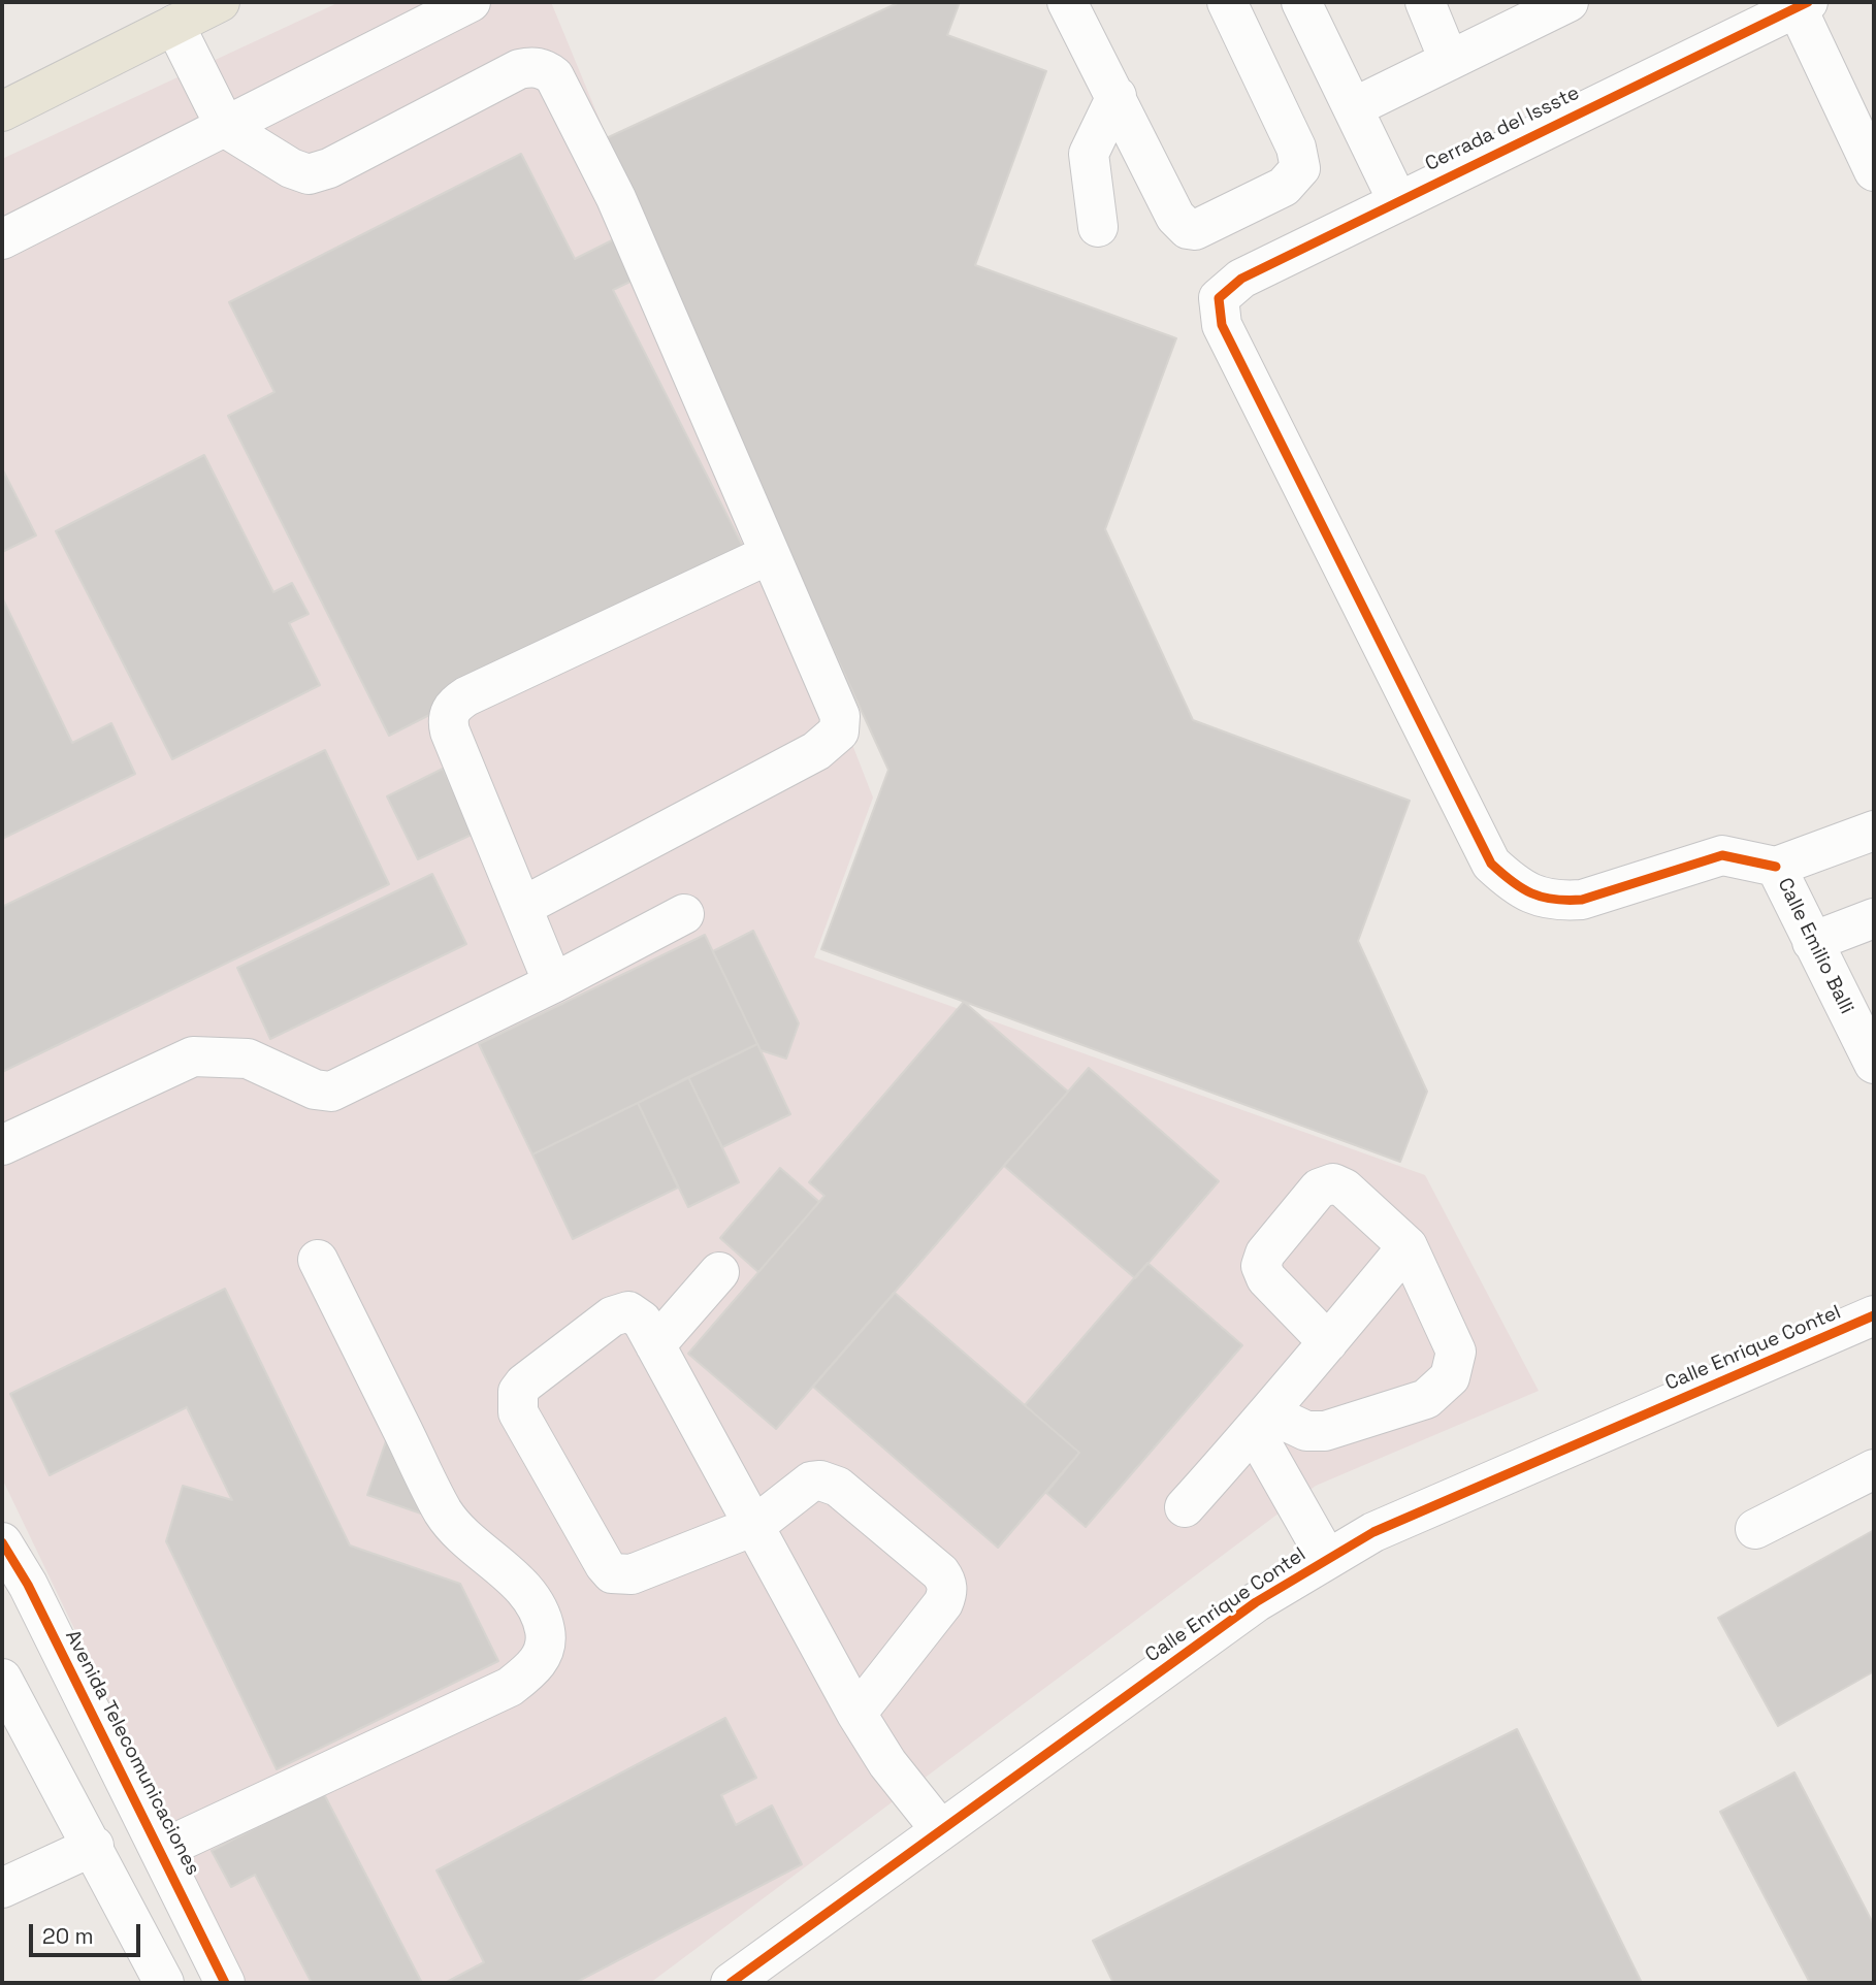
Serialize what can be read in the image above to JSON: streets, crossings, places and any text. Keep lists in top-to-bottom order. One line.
{"streets":{"street":["Cerrada del Issste","Calle Emilio Balli","Calle Enrique Contel","Avenida Telecomunicaciones"]},"crossings":[["Cerrada del Issste","Calle Emilio Balli"]],"scale_bar":"20 m"}
